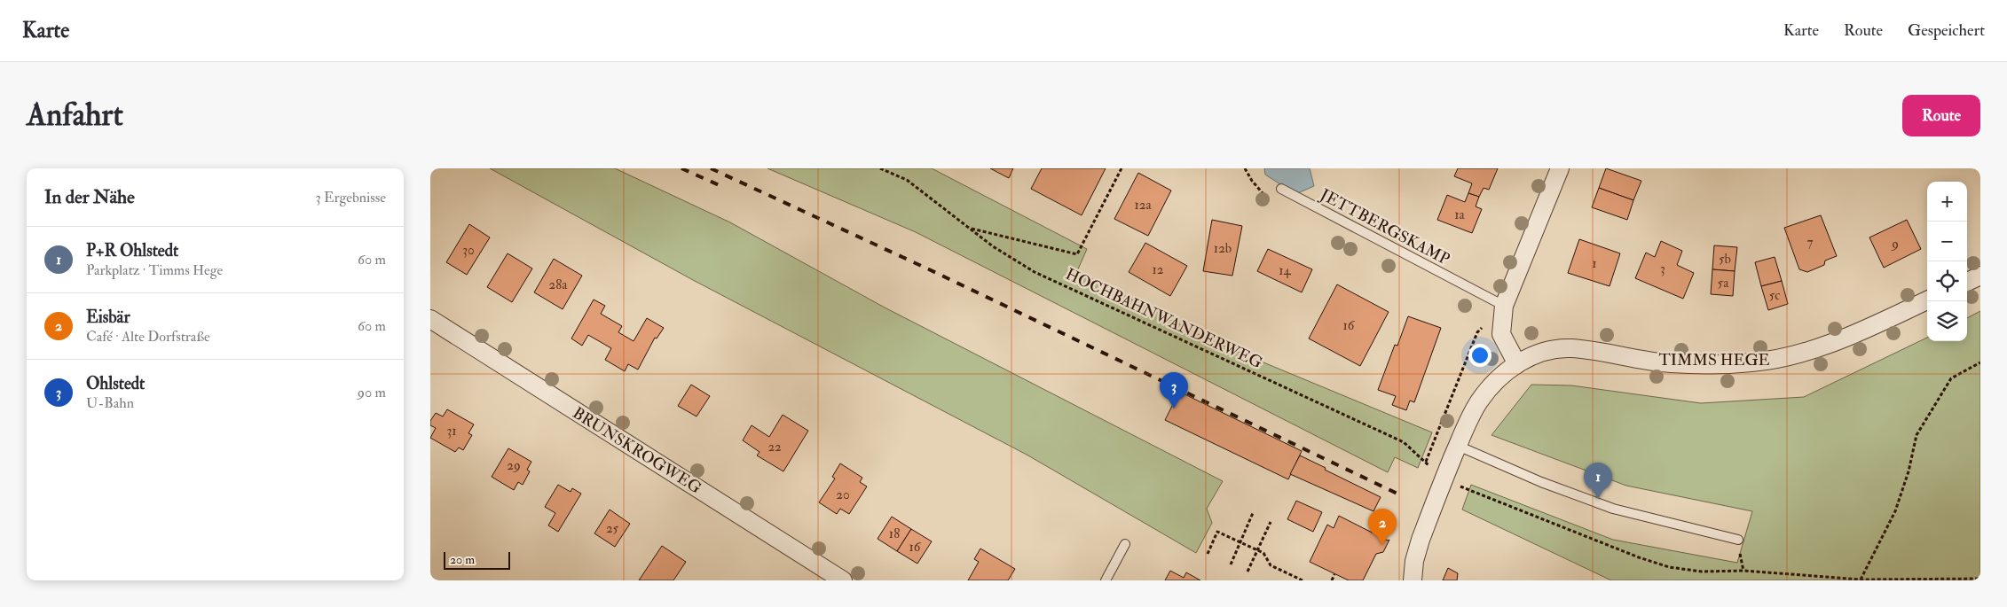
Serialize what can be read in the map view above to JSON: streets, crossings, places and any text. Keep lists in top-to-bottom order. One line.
{"streets":{"street":["TIMMS HEGE","BRUNSKROGWEG"],"lane":["JETTBERGSKAMP"],"path":["HOCHBAHNWANDERWEG"]},"crossings":[["HOCHBAHNWANDERWEG","TIMMS HEGE"]],"house_numbers":["12a","1a","7","9","12b","30","5b","1","3","12","14","5a","28a","5c","16","31","22","29","20","25","18","16"],"scale_bar":"20 m","page":{"header":"Karte","nav":["Karte","Route","Gespeichert"],"buttons":"Route","title":"Anfahrt","heading":["In der Nähe","3 Ergebnisse"],"map_buttons":["+","−"],"list":[{"mark":"1","name":"P+R Ohlstedt","note":"Parkplatz · Timms Hege","value":"60 m"},{"mark":"2","name":"Eisbär","note":"Café · Alte Dorfstraße","value":"60 m"},{"mark":"3","name":"Ohlstedt","note":"U-Bahn","value":"90 m"}],"pins":["3","1","2"],"scale":"20 m"}}
